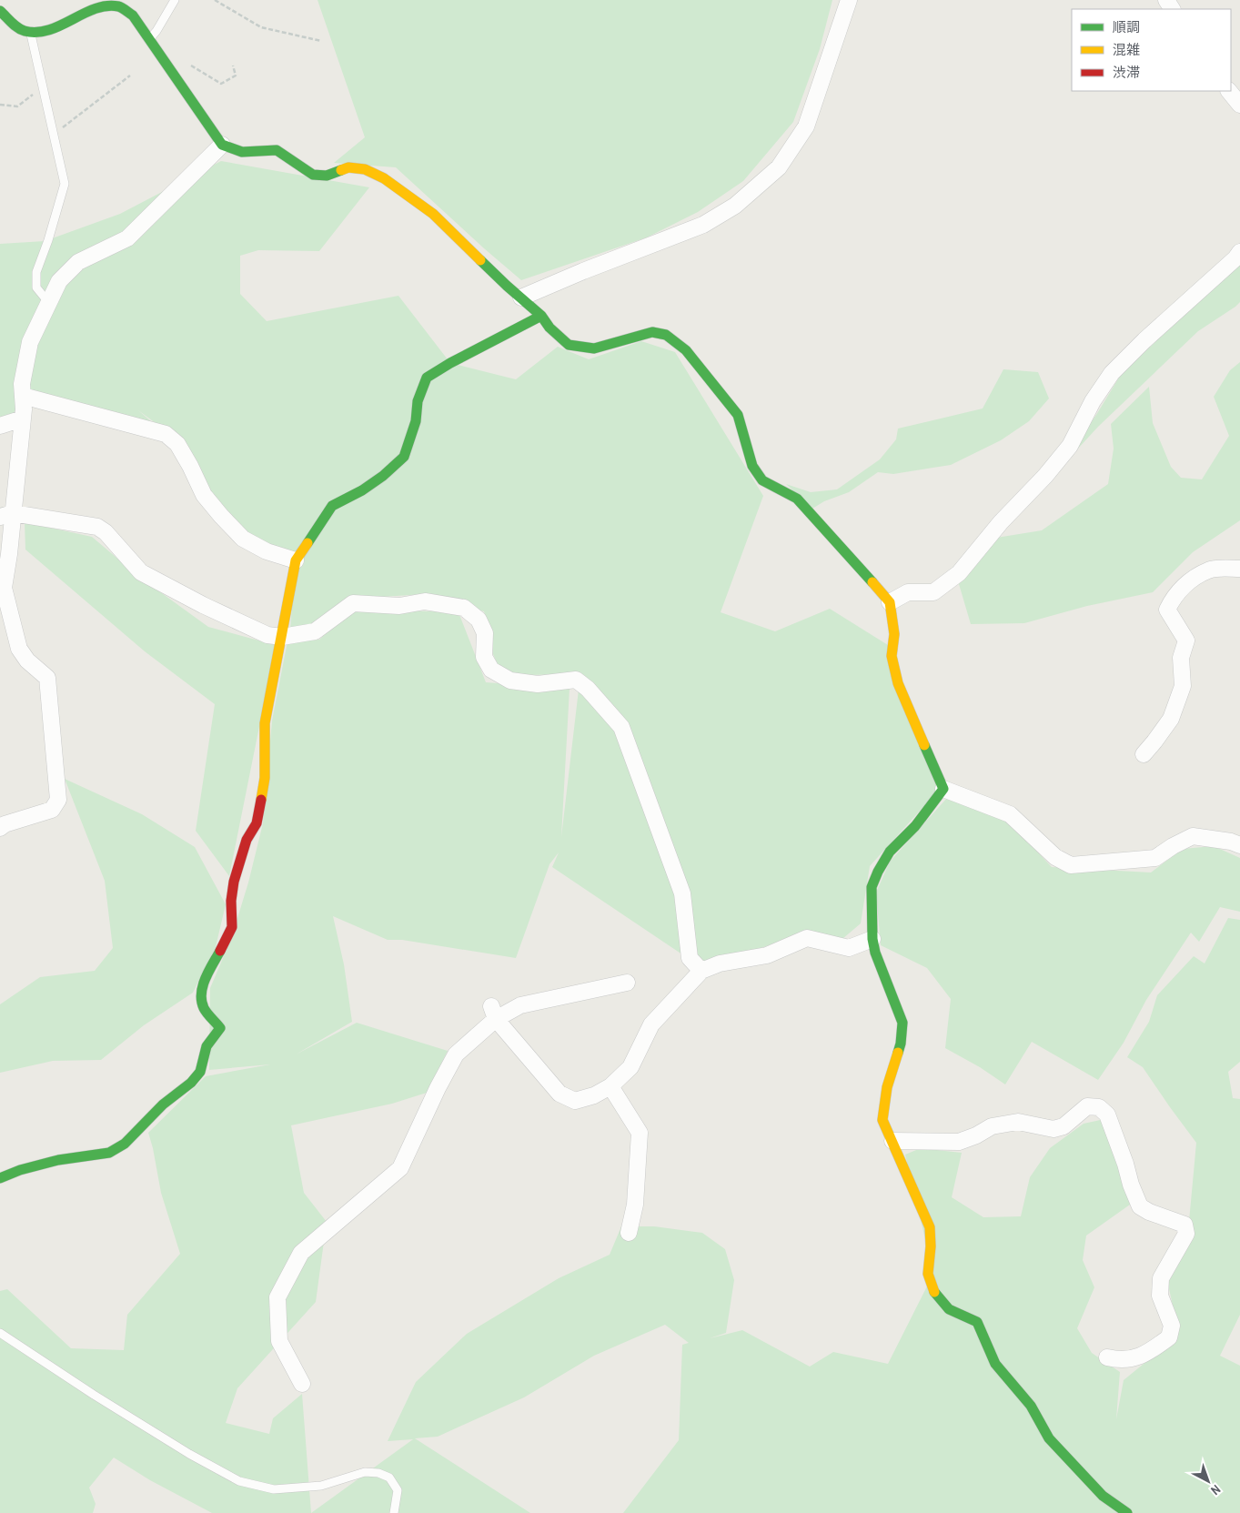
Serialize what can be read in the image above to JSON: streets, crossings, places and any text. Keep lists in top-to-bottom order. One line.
{"legend":["順調","混雑","渋滞"],"north":"bottom right"}
